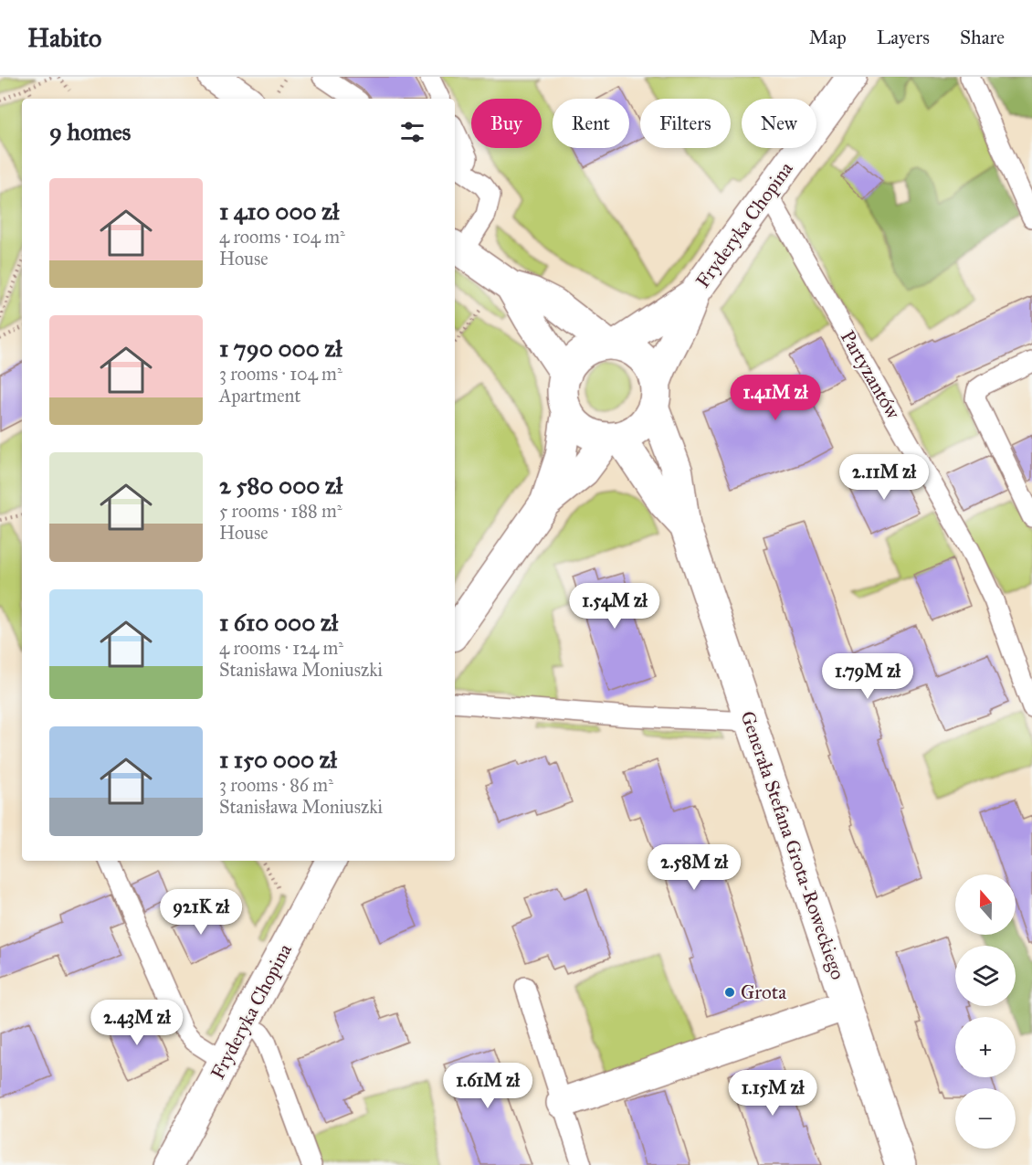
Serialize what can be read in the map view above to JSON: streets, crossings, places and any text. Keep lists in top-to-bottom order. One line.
{"streets":{"street":["Fryderyka Chopina","Generała Stefana Grota-Roweckiego"],"lane":["Partyzantów"]},"crossings":[["Fryderyka Chopina","Partyzantów"]],"places":["Grota"],"north":"top","page":{"header":"Habito","nav":["Map","Layers","Share"],"chip":["Buy","Rent","Filters","New"],"heading":"9 homes","list":[{"name":"1 410 000 zł","note":"4 rooms · 104 m² · House"},{"name":"1 790 000 zł","note":"3 rooms · 104 m² · Apartment"},{"name":"2 580 000 zł","note":"5 rooms · 188 m² · House"},{"name":"1 610 000 zł","note":"4 rooms · 124 m² · Stanisława Moniuszki"},{"name":"1 150 000 zł","note":"3 rooms · 86 m² · Stanisława Moniuszki"}],"price":["1.41M zł","2.11M zł","1.54M zł","1.79M zł","2.58M zł","921K zł","2.43M zł","1.61M zł","1.15M zł"],"map_buttons":["+","−"]}}
